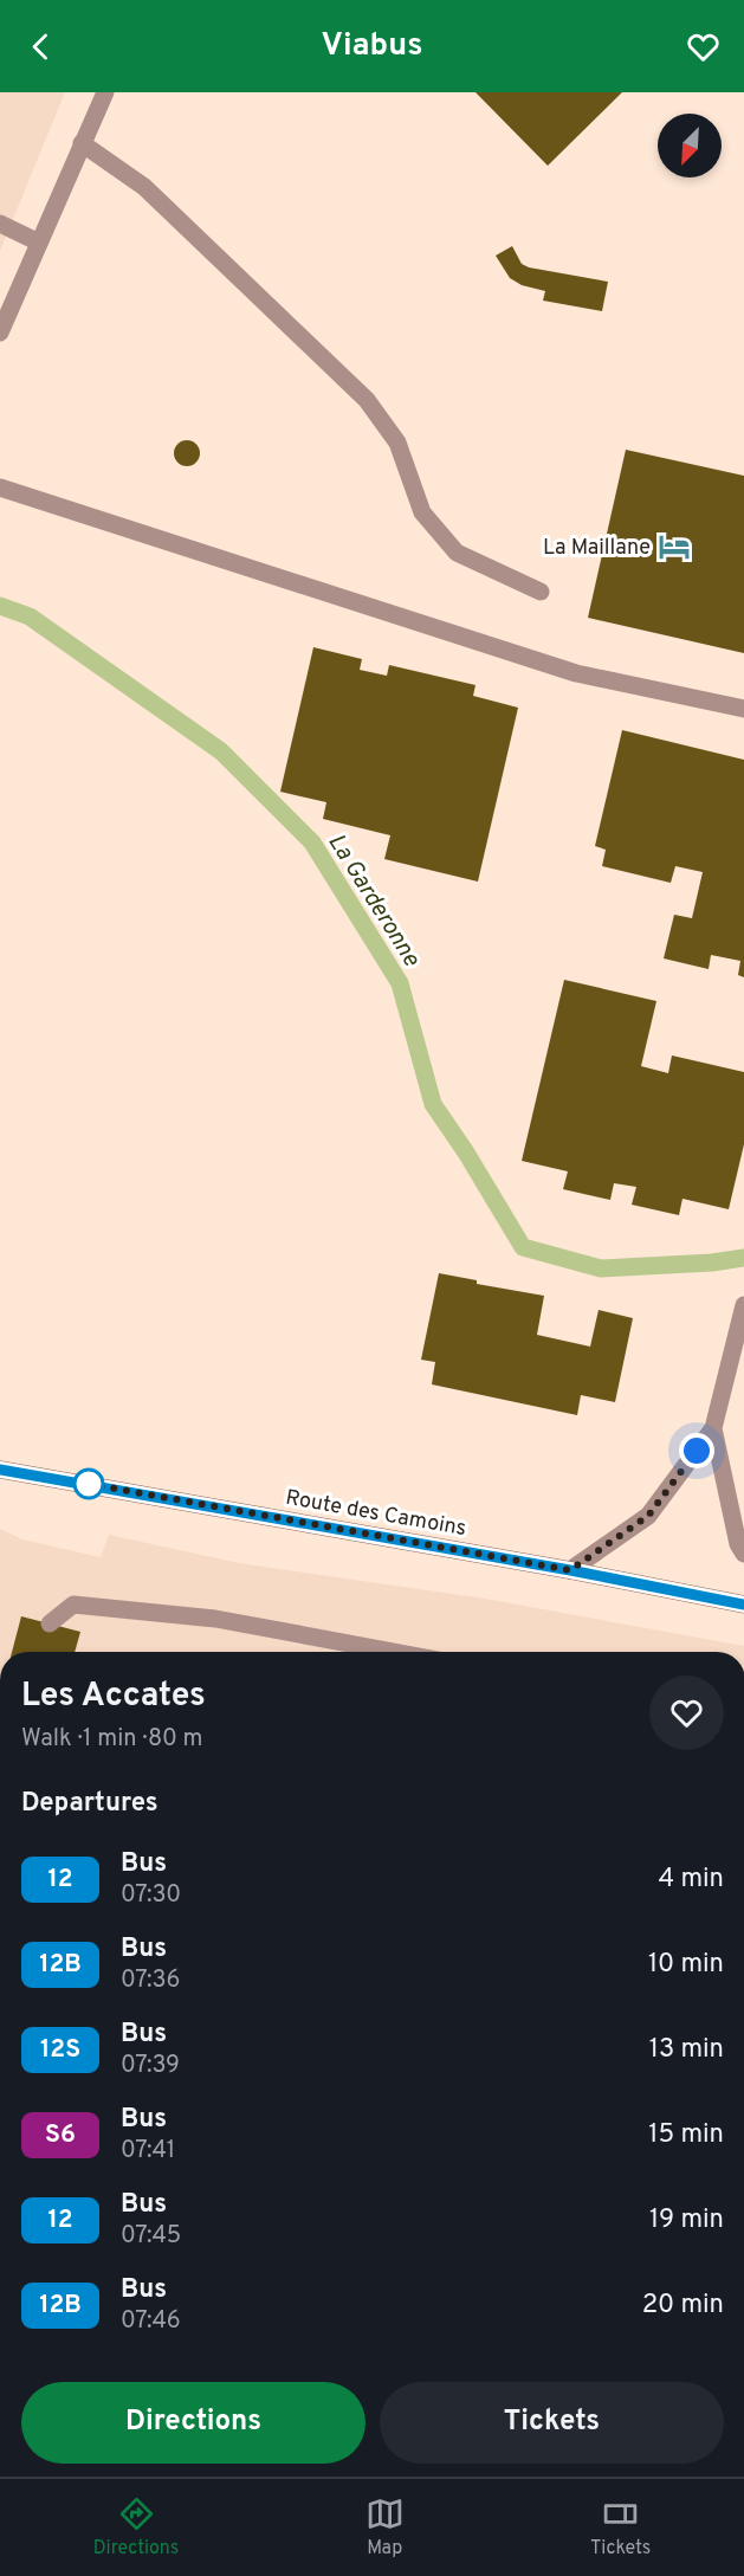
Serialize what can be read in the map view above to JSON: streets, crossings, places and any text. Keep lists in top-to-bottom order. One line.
{"streets":{"main road":["Route des Camoins"]},"water":["La Garderonne"],"places":{"hotel":["La Maillane"]},"lines":["bus line 12"],"north":"bottom left","page":{"header":"Viabus","heading":[["Les Accates","Walk · 1 min · 80 m"],"Departures"],"list":[{"mark":"12","name":"Bus","note":"07:30","value":"4 min"},{"mark":"12B","name":"Bus","note":"07:36","value":"10 min"},{"mark":"12S","name":"Bus","note":"07:39","value":"13 min"},{"mark":"S6","name":"Bus","note":"07:41","value":"15 min"},{"mark":"12","name":"Bus","note":"07:45","value":"19 min"},{"mark":"12B","name":"Bus","note":"07:46","value":"20 min"}],"buttons":["Directions","Tickets"],"tabs":["Directions","Map","Tickets"]}}
